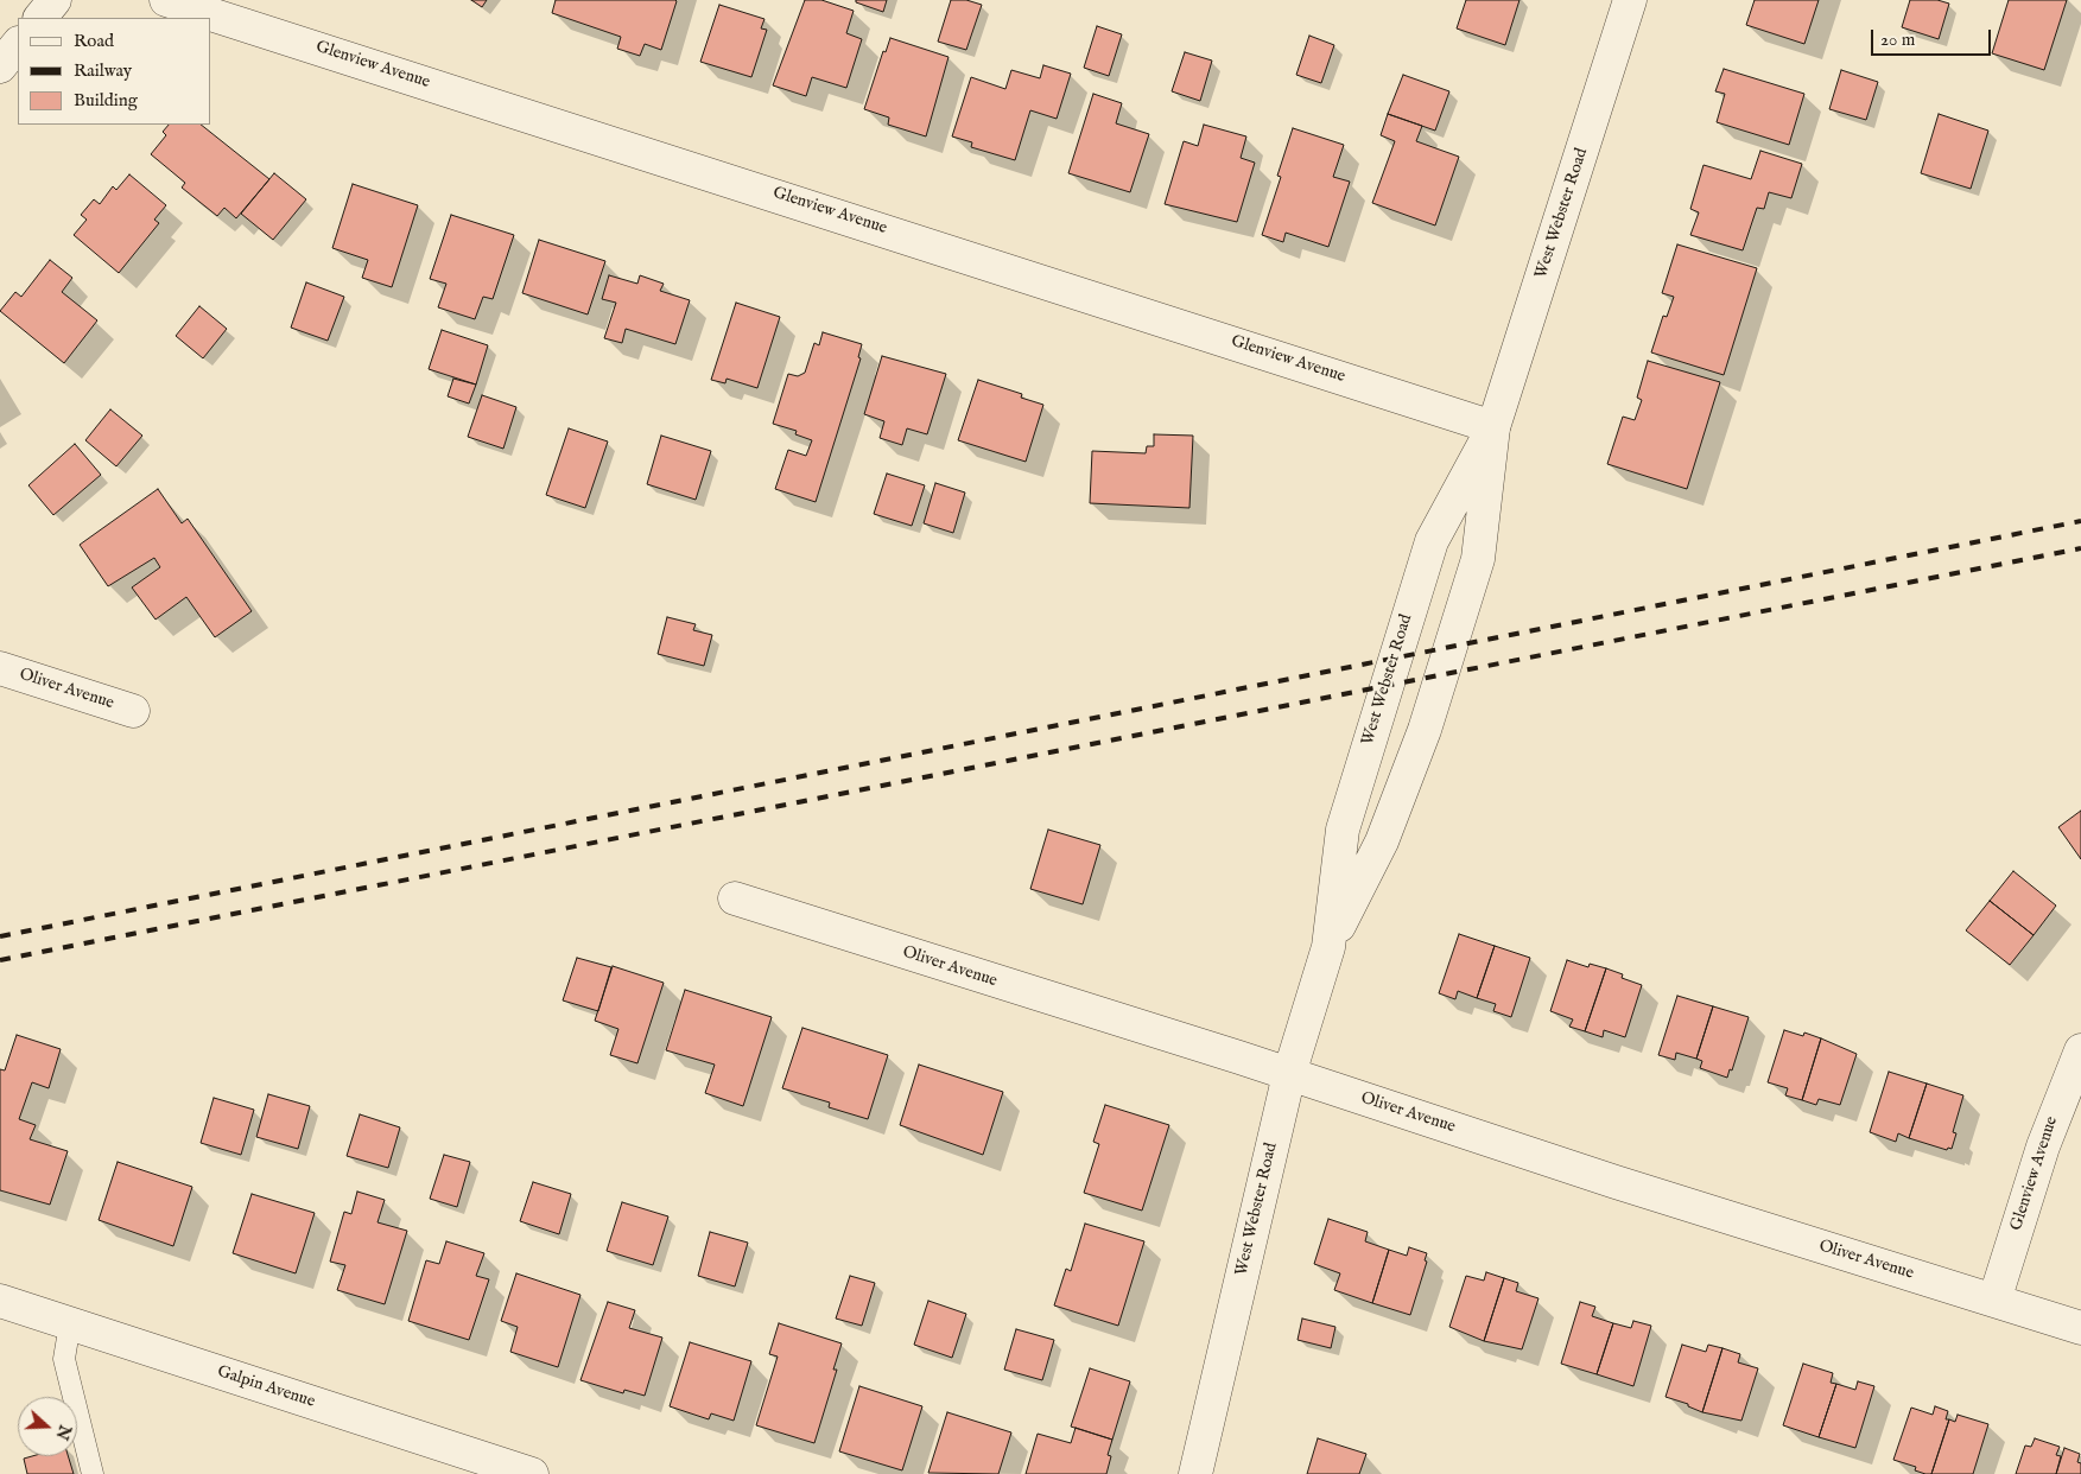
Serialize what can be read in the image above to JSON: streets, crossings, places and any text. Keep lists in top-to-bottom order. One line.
{"streets":{"street":["Glenview Avenue","West Webster Road","Oliver Avenue","Galpin Avenue"]},"crossings":[["Glenview Avenue","West Webster Road"],["Glenview Avenue","Oliver Avenue"],["West Webster Road","Oliver Avenue"]],"legend":["Road","Railway","Building"],"scale_bar":"20 m","north":"right"}
